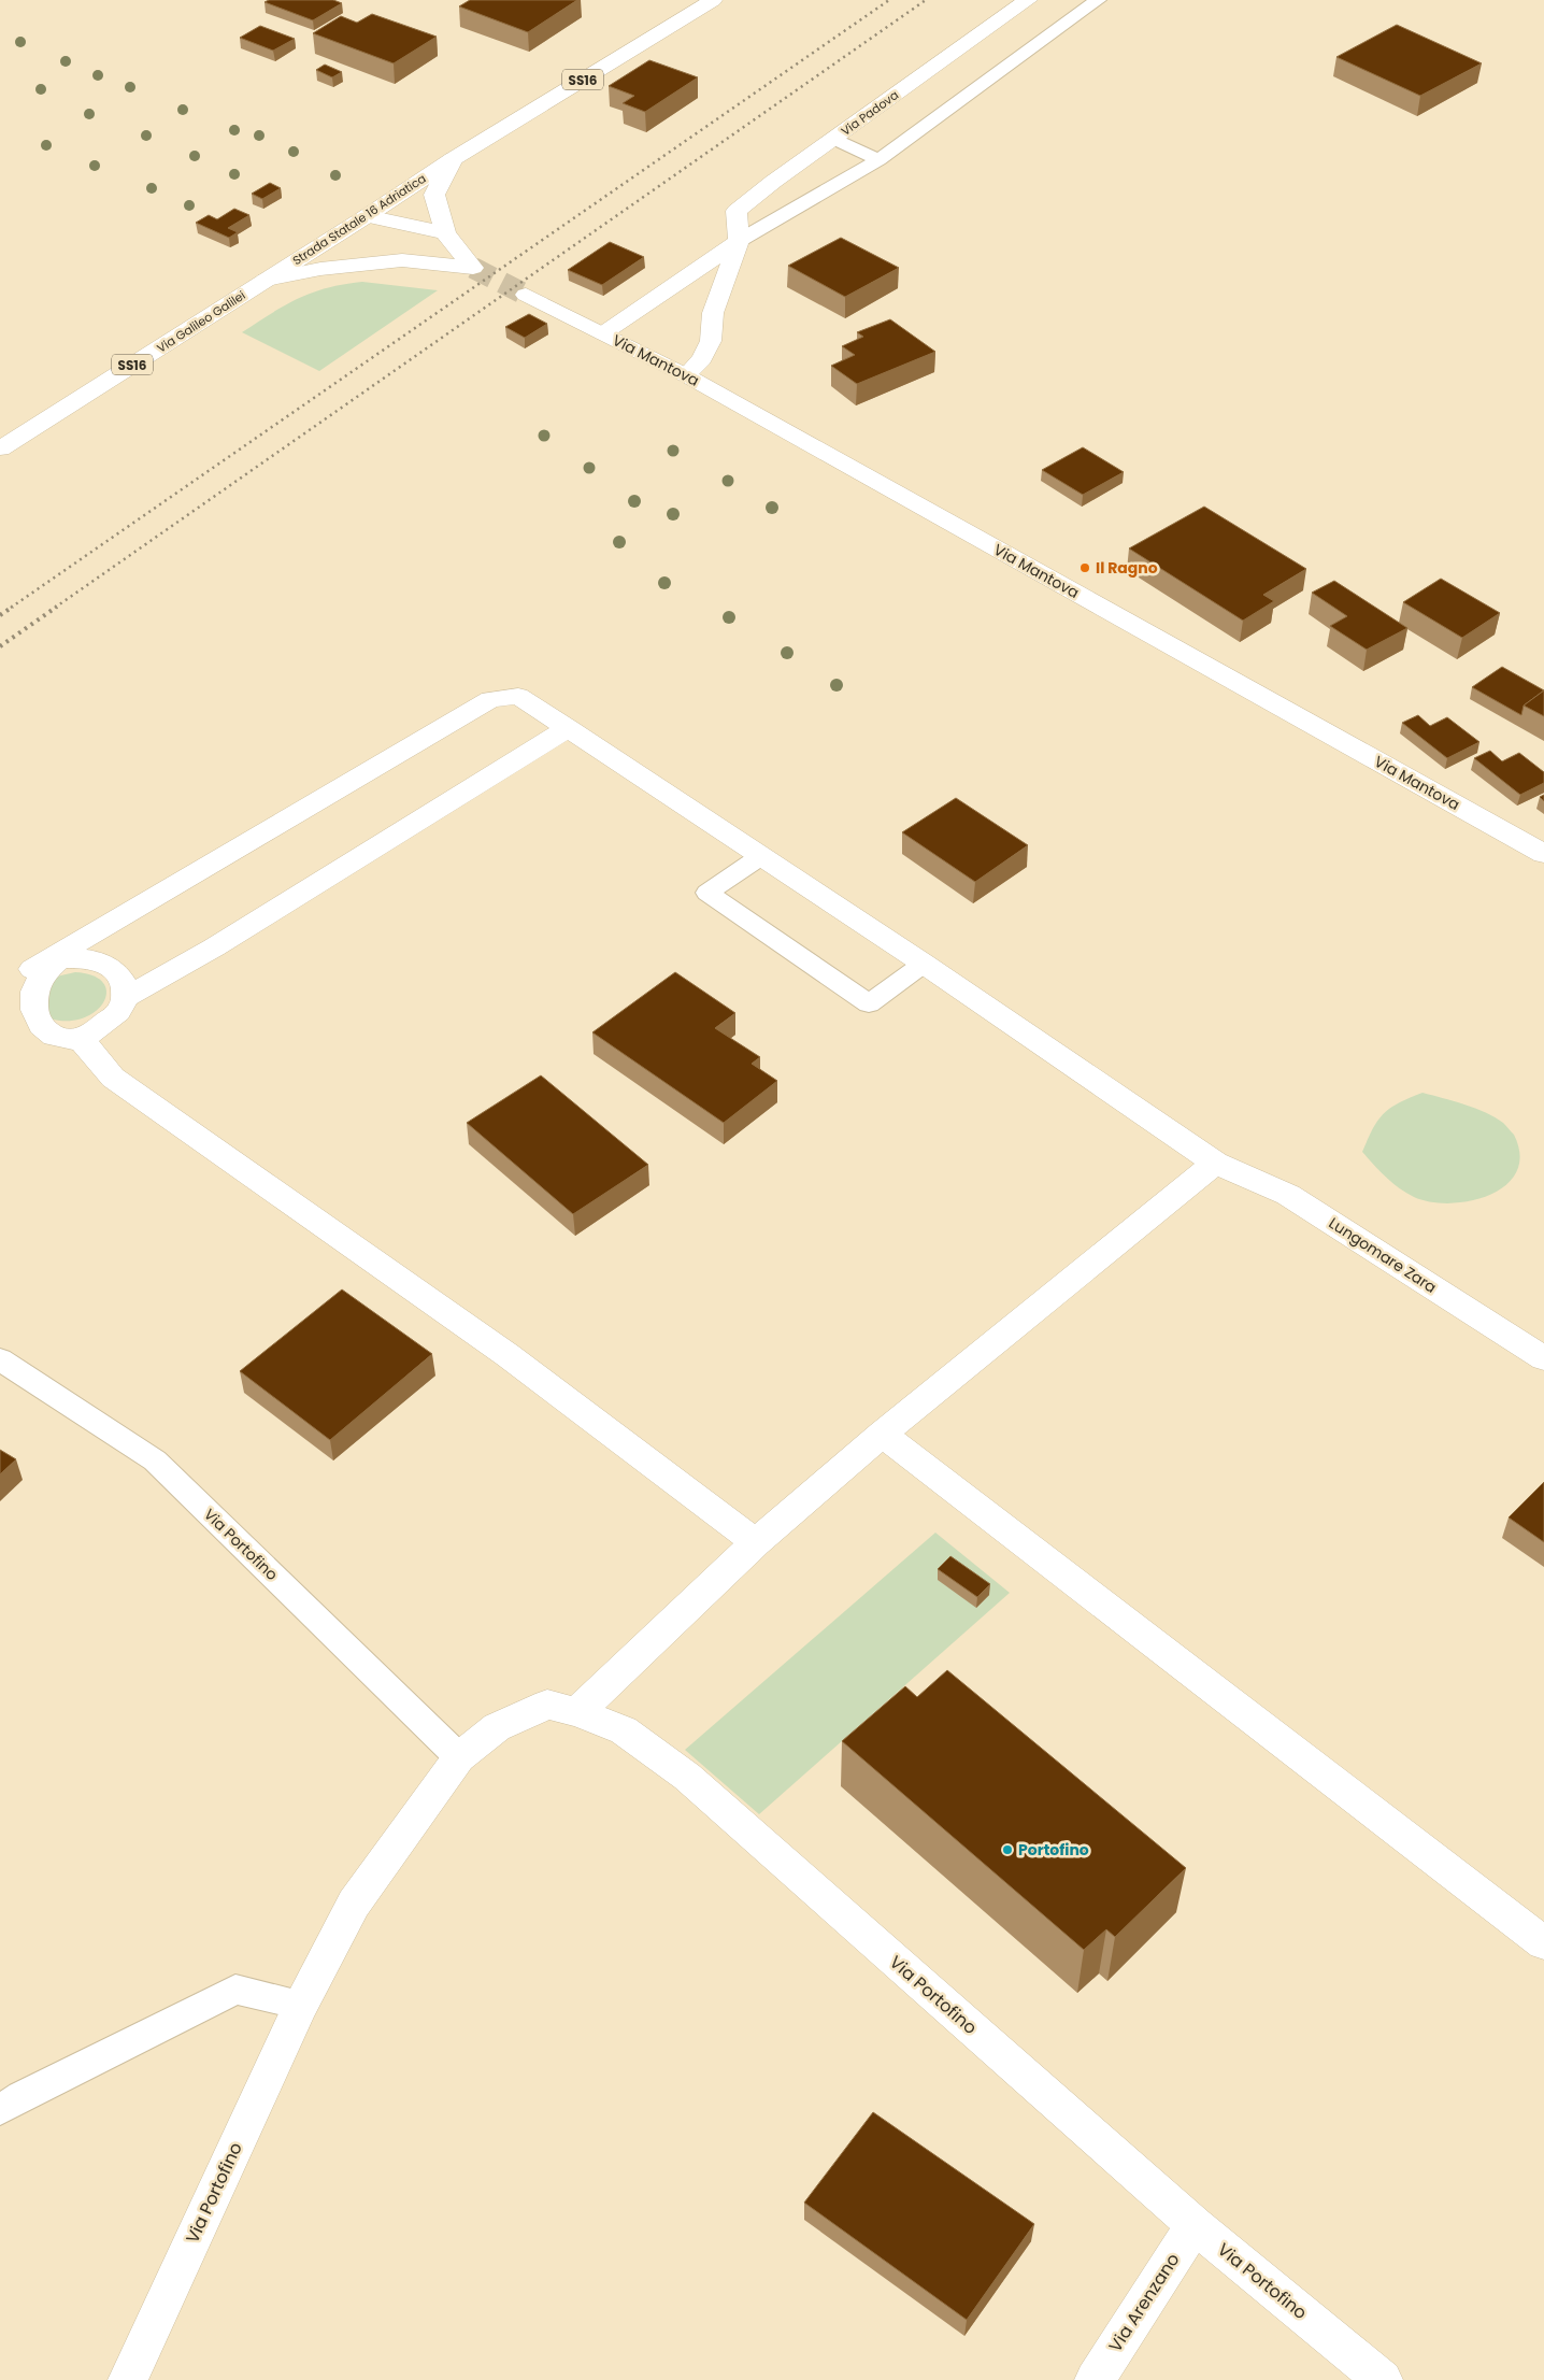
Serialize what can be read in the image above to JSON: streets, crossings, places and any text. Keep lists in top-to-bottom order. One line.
{"streets":{"street":["SS16","Via Padova","Strada Statale 16 Adriatica","Via Galileo Galilei","Via Mantova","Lungomare Zara","Via Portofino","Via Arenzano"]},"crossings":[["SS16","Strada Statale 16 Adriatica"],["Via Padova","Via Mantova"],["Strada Statale 16 Adriatica","Via Galileo Galilei"],["Via Portofino","Via Arenzano"]],"places":["Il Ragno","Portofino"]}
